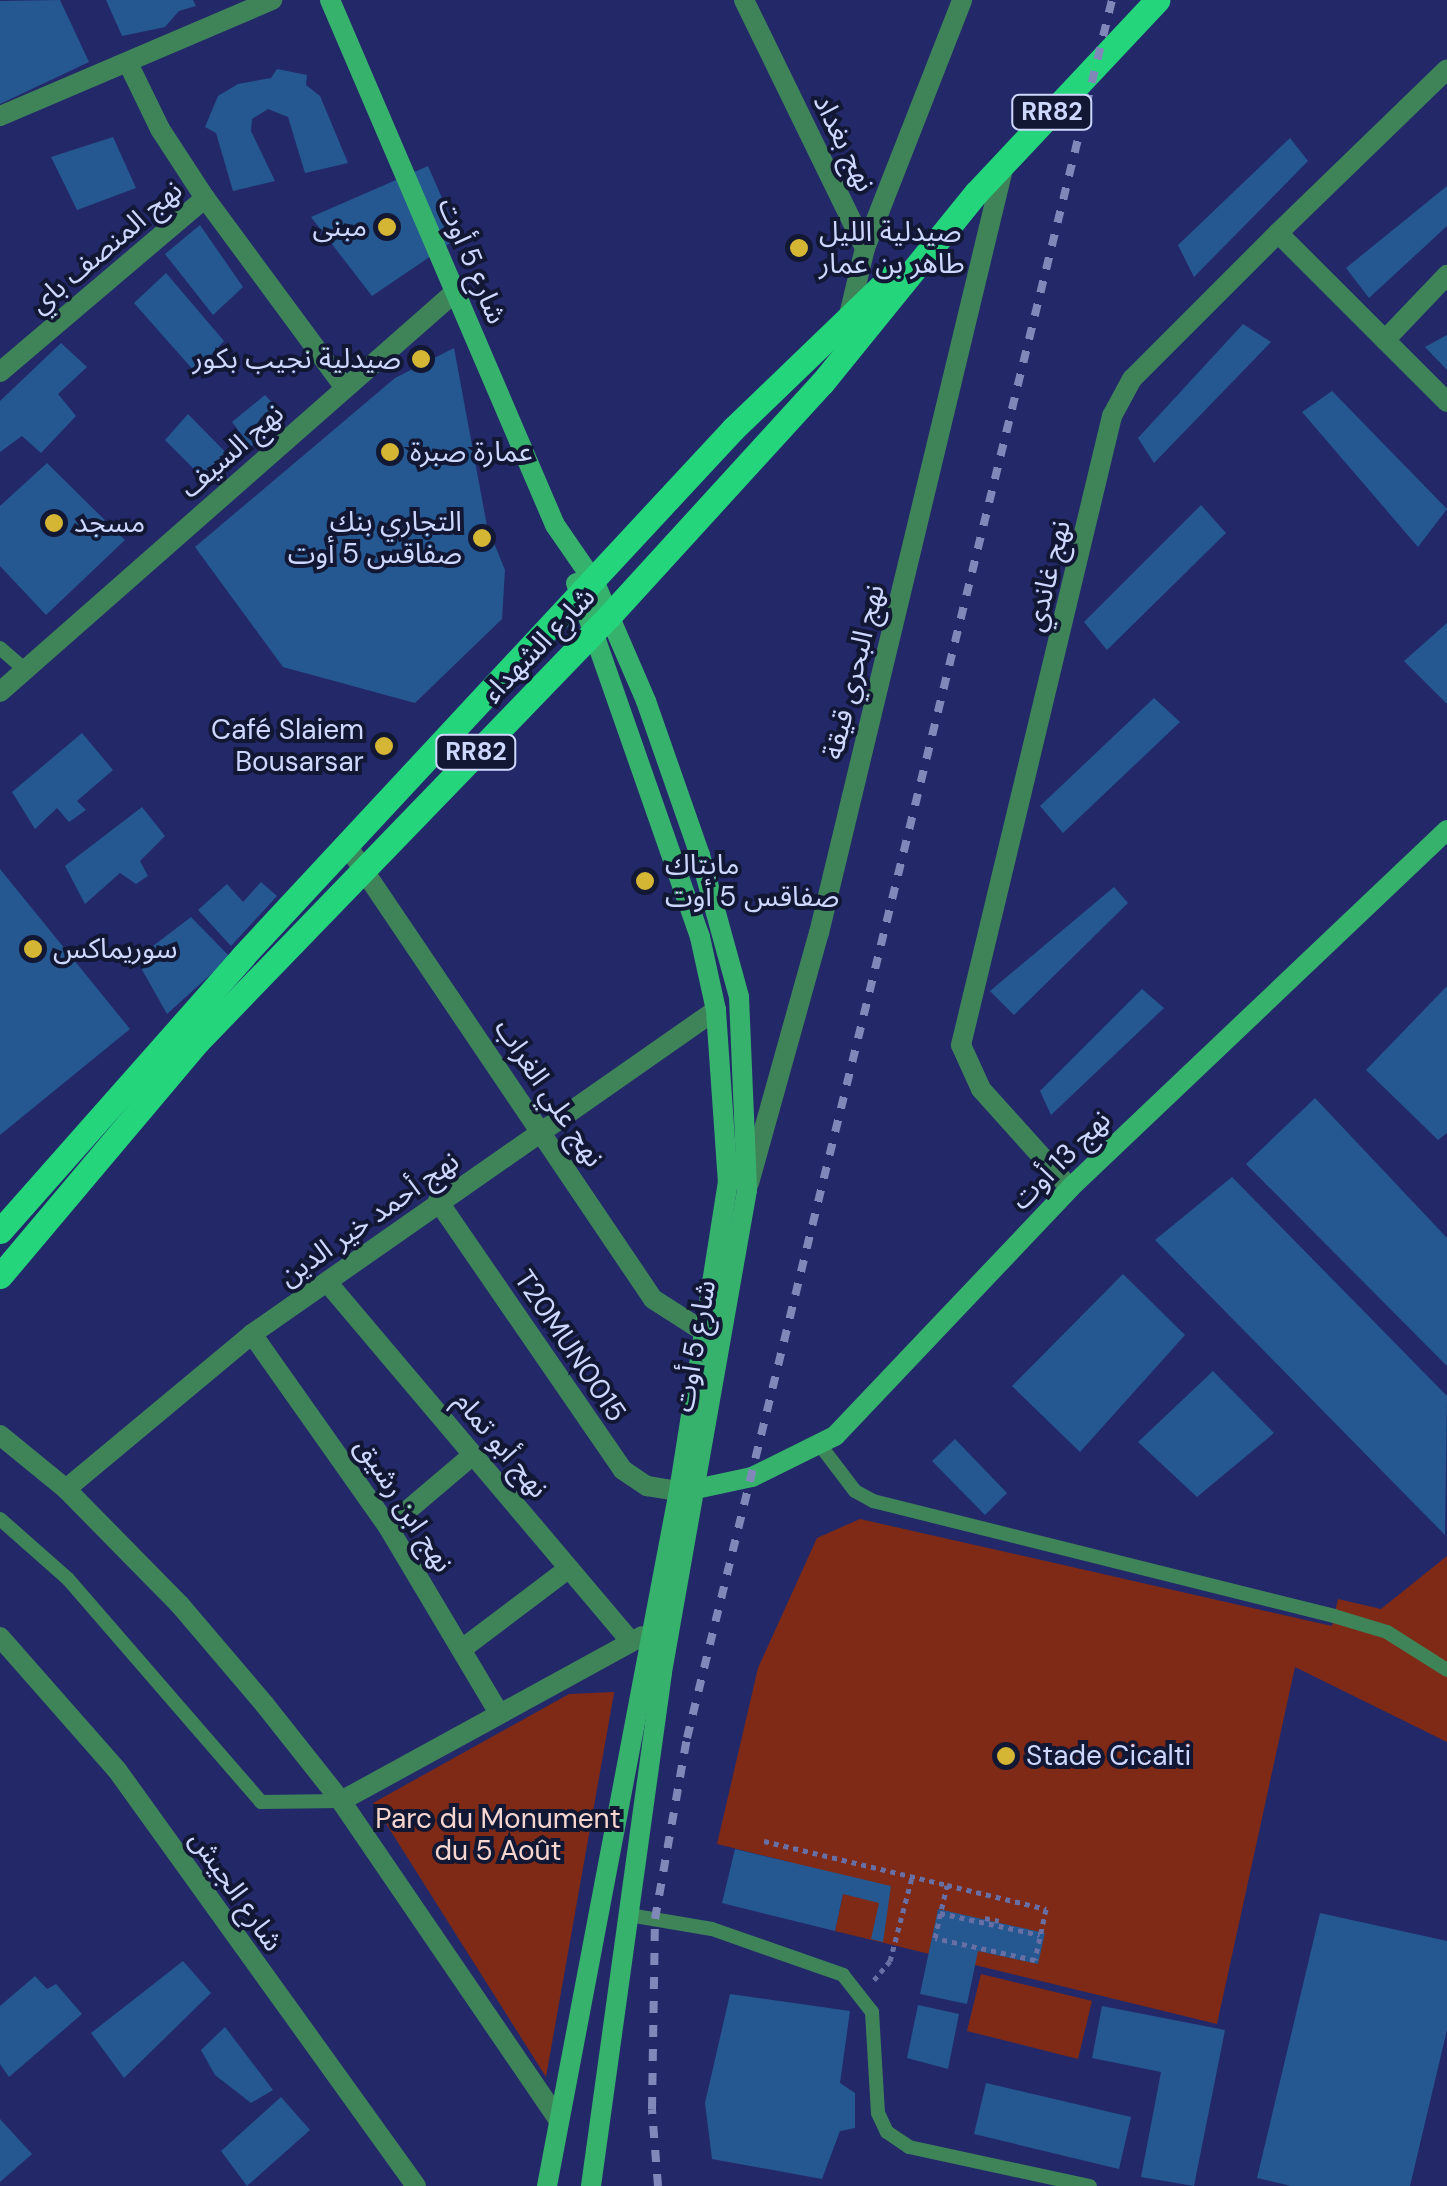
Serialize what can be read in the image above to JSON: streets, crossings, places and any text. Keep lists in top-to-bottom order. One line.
{"streets":{"main road":["RR82","شارع 5 أوت","شارع الشهداء","نهج 13 أوت"],"street":["نهج بغداد","نهج المنصف باي","نهج السيف","نهج غاندي","نهج البحري قيقة","نهج علي الغراب","نهج أحمد خير الدين","T20MUN0015","نهج أبو تمام","نهج ابن رشيق","شارع الجيش"]},"crossings":[["نهج المنصف باي","نهج السيف"],["شارع 5 أوت","نهج السيف"],["شارع 5 أوت","شارع الشهداء"],["شارع 5 أوت","نهج البحري قيقة"],["شارع 5 أوت","نهج علي الغراب"],["شارع 5 أوت","نهج 13 أوت"],["شارع 5 أوت","نهج أحمد خير الدين"],["شارع 5 أوت","T20MUN0015"],["نهج غاندي","نهج 13 أوت"],["شارع الشهداء","نهج البحري قيقة"],["شارع الشهداء","نهج علي الغراب"],["نهج علي الغراب","نهج أحمد خير الدين"],["نهج 13 أوت","T20MUN0015"],["نهج أحمد خير الدين","T20MUN0015"],["نهج أحمد خير الدين","نهج أبو تمام"],["نهج أحمد خير الدين","نهج ابن رشيق"]],"parks":["Parc du Monument du 5 Août"],"places":["مبنى","صيدلية الليل طاهر بن عمار","صيدلية نجيب بكور","عمارة صبرة","مسجد","التجاري بنك صفاقس 5 أوت","Café Slaiem Bousarsar","مايتاك صفاقس 5 أوت","سوريماكس","Stade Cicalti"]}
